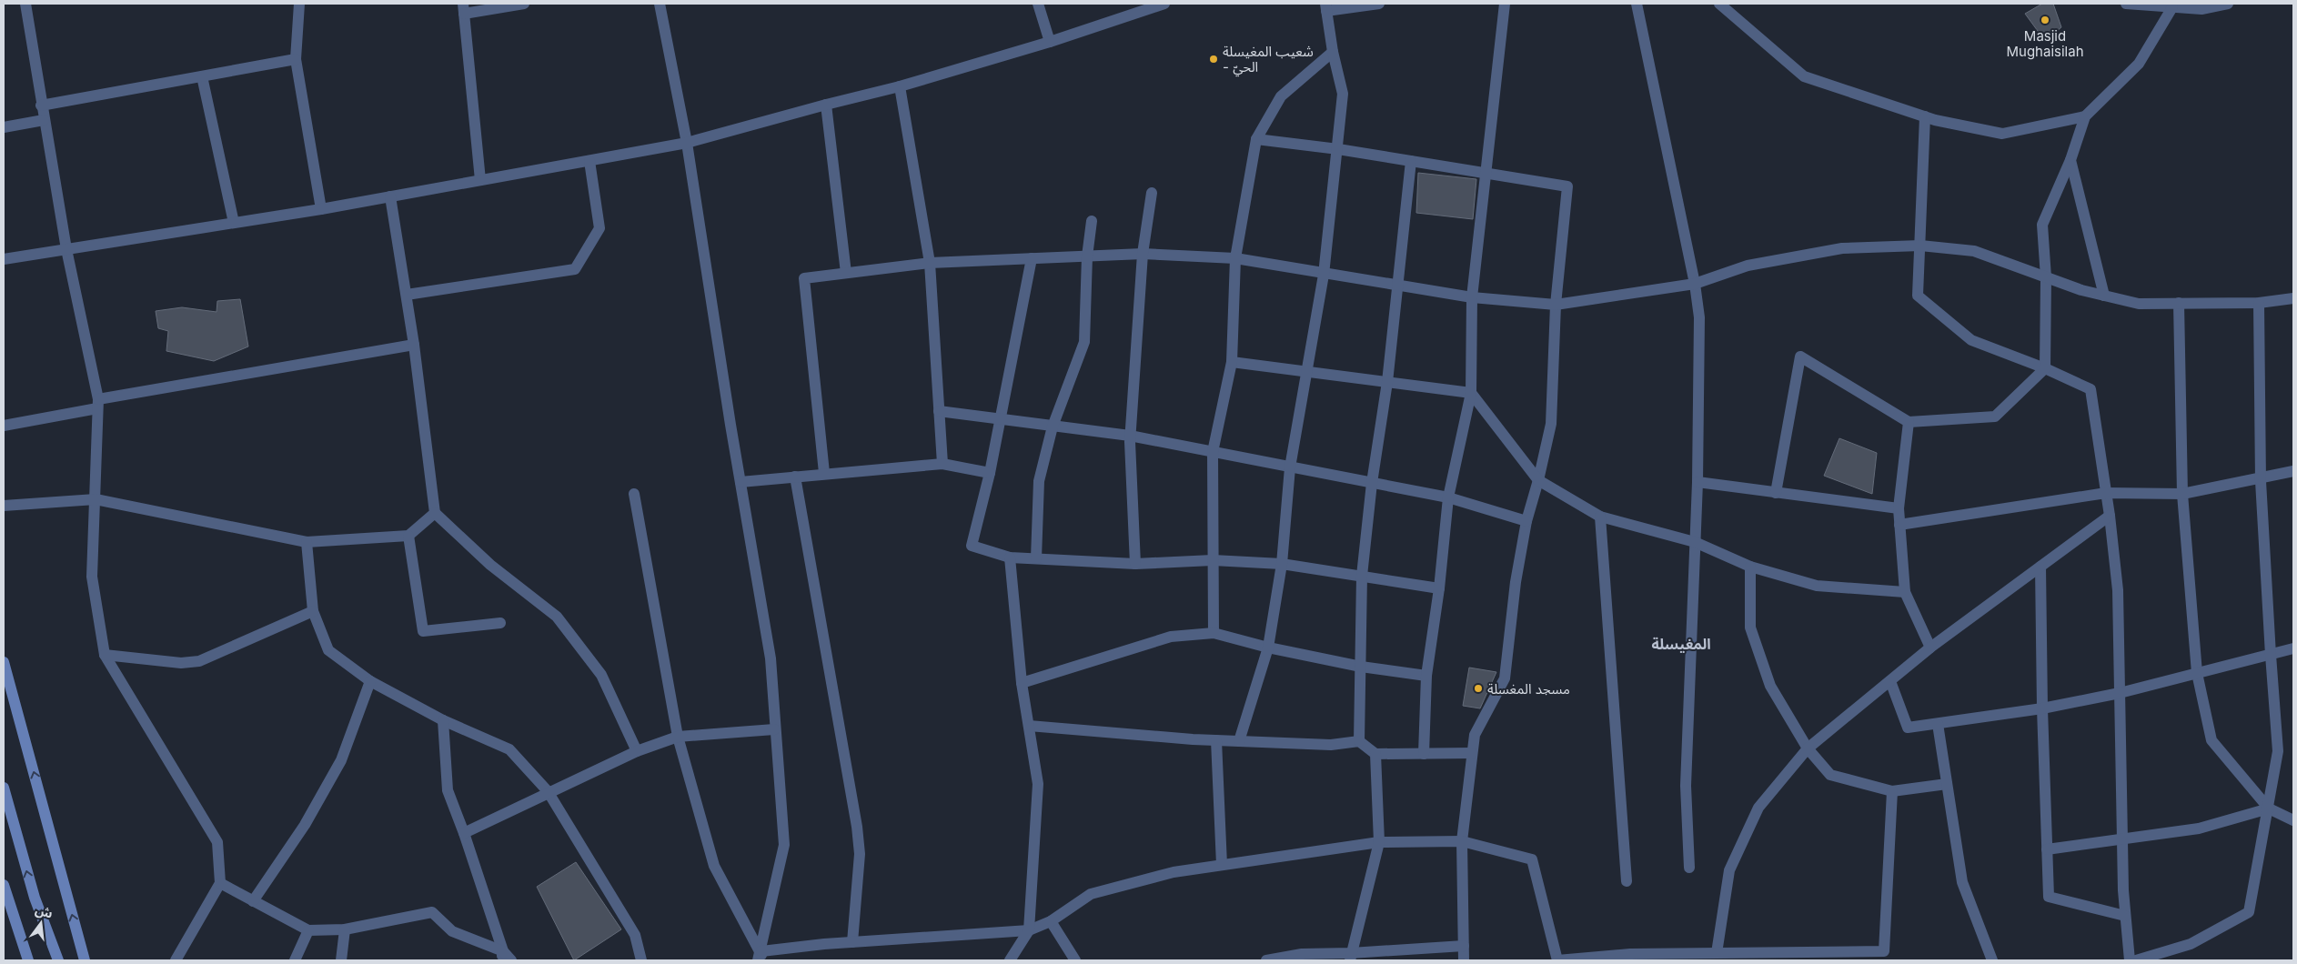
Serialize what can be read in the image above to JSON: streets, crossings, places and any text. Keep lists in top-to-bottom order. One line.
{"districts":["المغيسلة"],"places":["Masjid Mughaisilah","شعيب المغيسلة - الحيّ","مسجد المغسلة"],"north":"top"}
